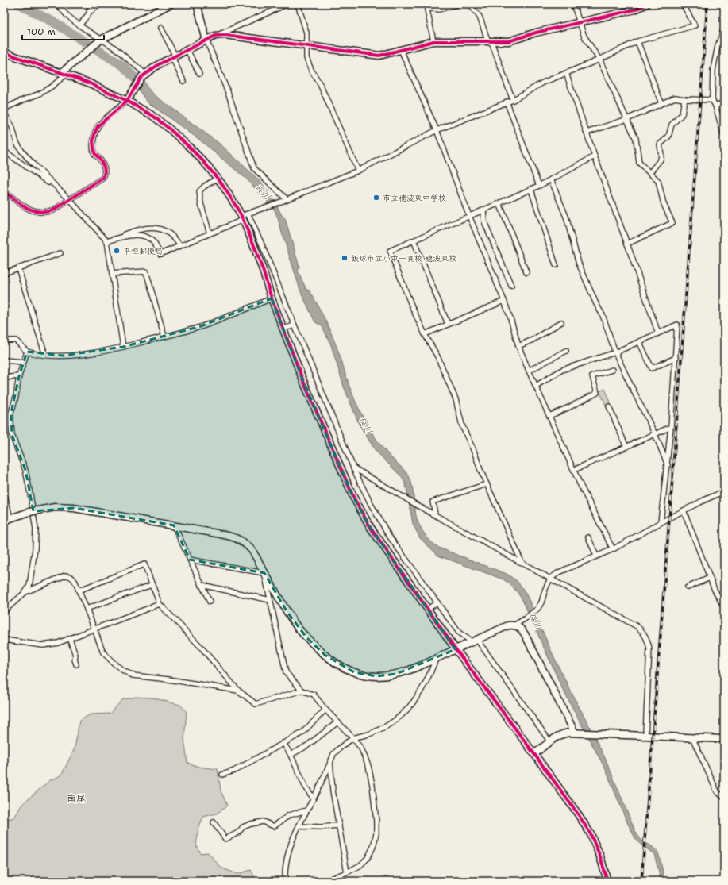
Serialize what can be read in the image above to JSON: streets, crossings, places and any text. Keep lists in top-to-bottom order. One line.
{"districts":["南尾"],"water":["碇川"],"places":["市立穂波東中学校","平恒郵便局","飯塚市立小中一貫校 穂波東校"],"scale_bar":"100 m"}
